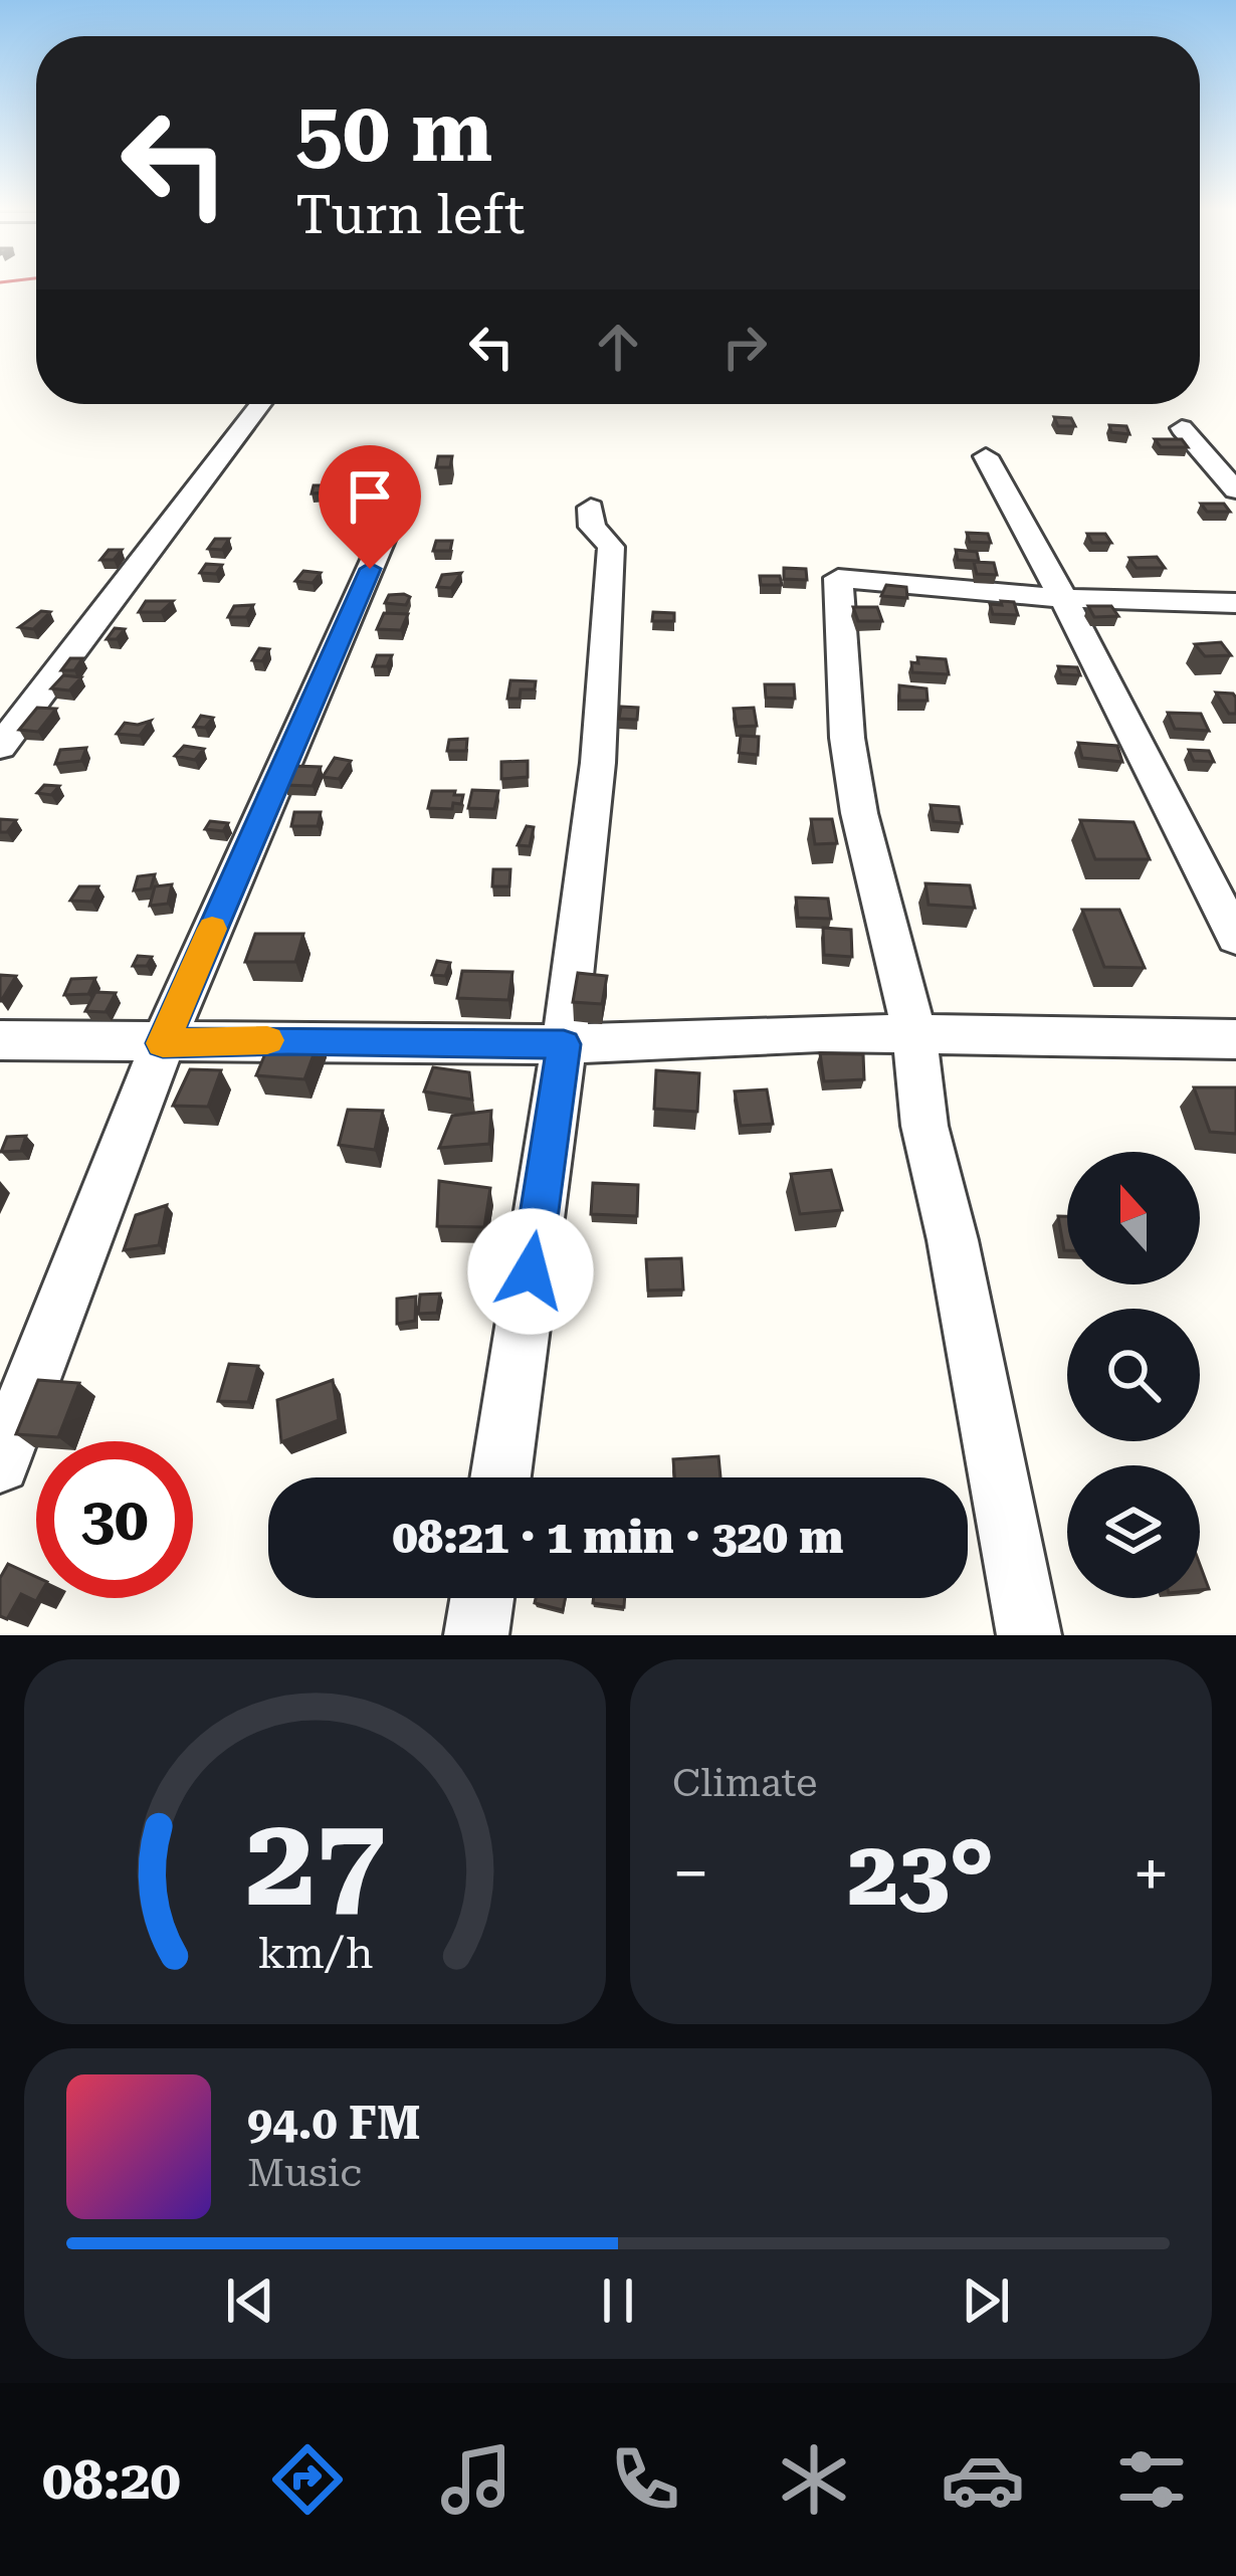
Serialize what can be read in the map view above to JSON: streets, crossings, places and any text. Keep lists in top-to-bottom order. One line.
{"north":"top","page":{"turn":["50 m","Turn left"],"limit":"30","trip":"08:21 · 1 min · 320 m","tile":"Climate","heat":["−","23°","+"],"song":["94.0 FM","Music"],"tabs":"08:20","gauge":["27","km/h"]}}
